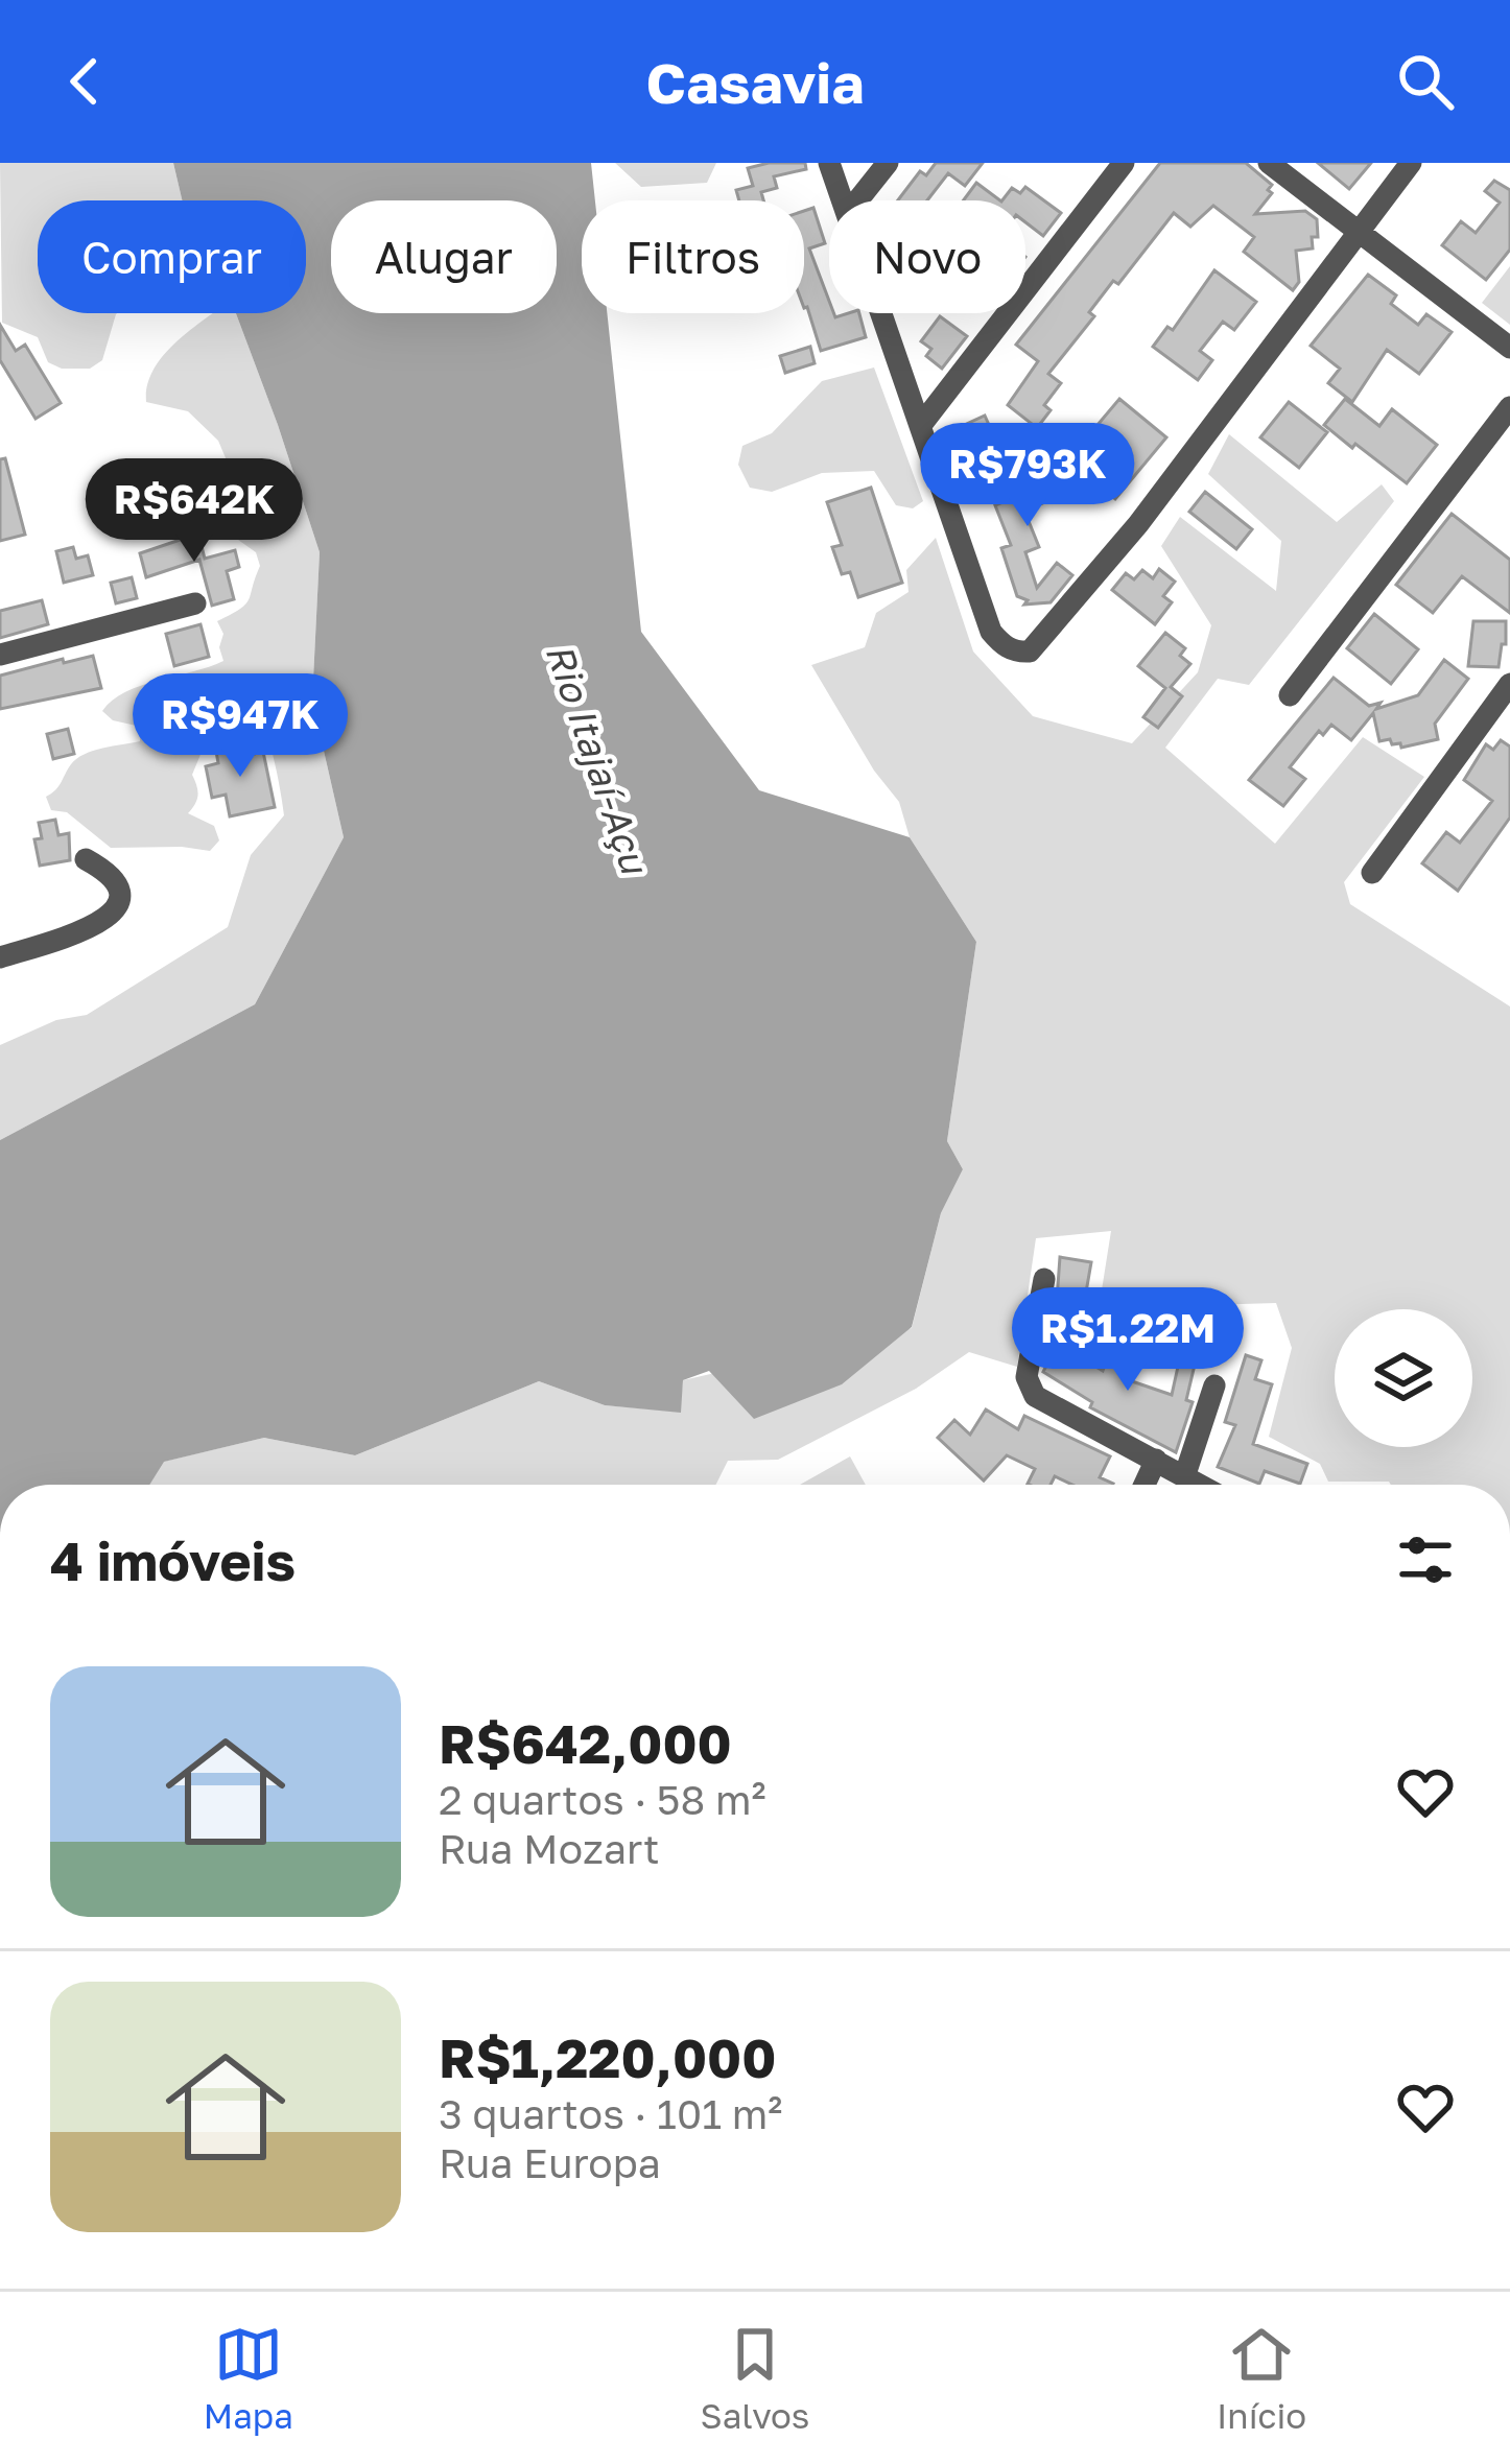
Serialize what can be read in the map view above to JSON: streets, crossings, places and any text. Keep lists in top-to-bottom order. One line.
{"water":["Rio Itajaí-Açu"],"page":{"header":"Casavia","chip":["Comprar","Alugar","Filtros","Novo"],"price":["R$793K","R$642K","R$947K","R$1.22M"],"heading":"4 imóveis","list":[{"name":"R$642,000","note":"2 quartos · 58 m² · Rua Mozart"},{"name":"R$1,220,000","note":"3 quartos · 101 m² · Rua Europa"}],"tabs":["Mapa","Salvos","Início"]}}
